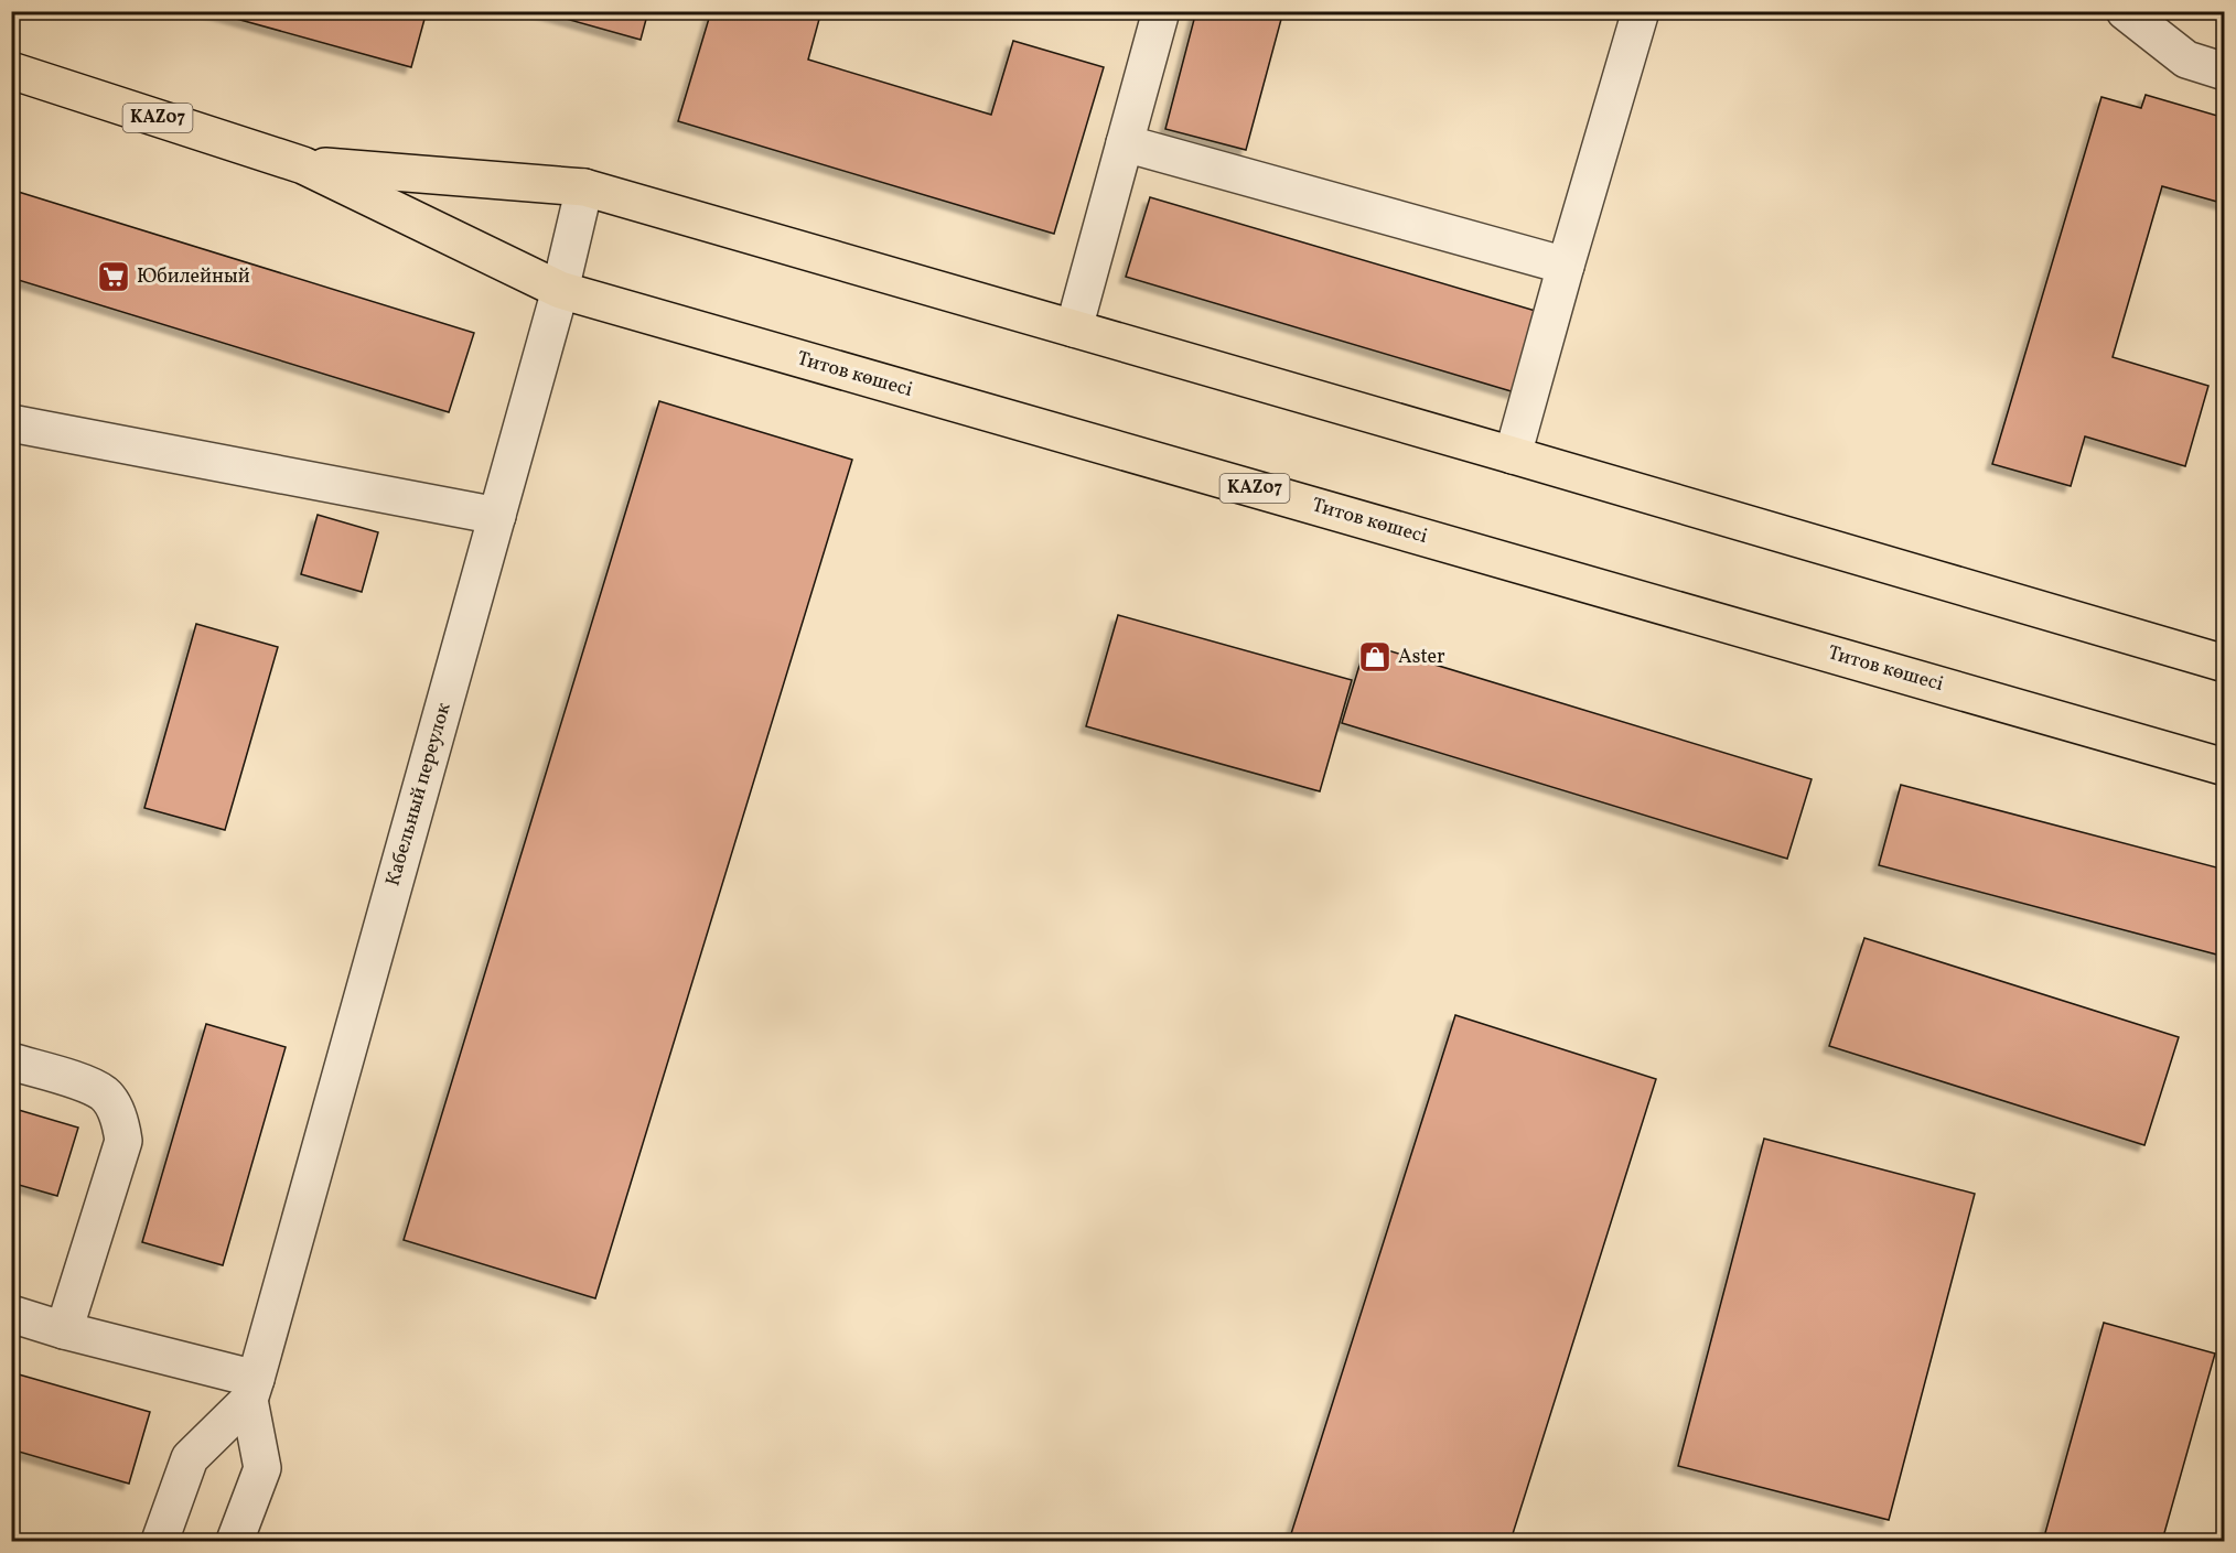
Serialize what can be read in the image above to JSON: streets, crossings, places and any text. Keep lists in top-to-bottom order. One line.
{"streets":{"highway":["KAZ07","Титов көшесі"],"street":["Кабельный переулок"]},"crossings":[["Титов көшесі","Кабельный переулок"]],"places":{"supermarket":["Юбилейный"],"shop":["Aster"]}}
